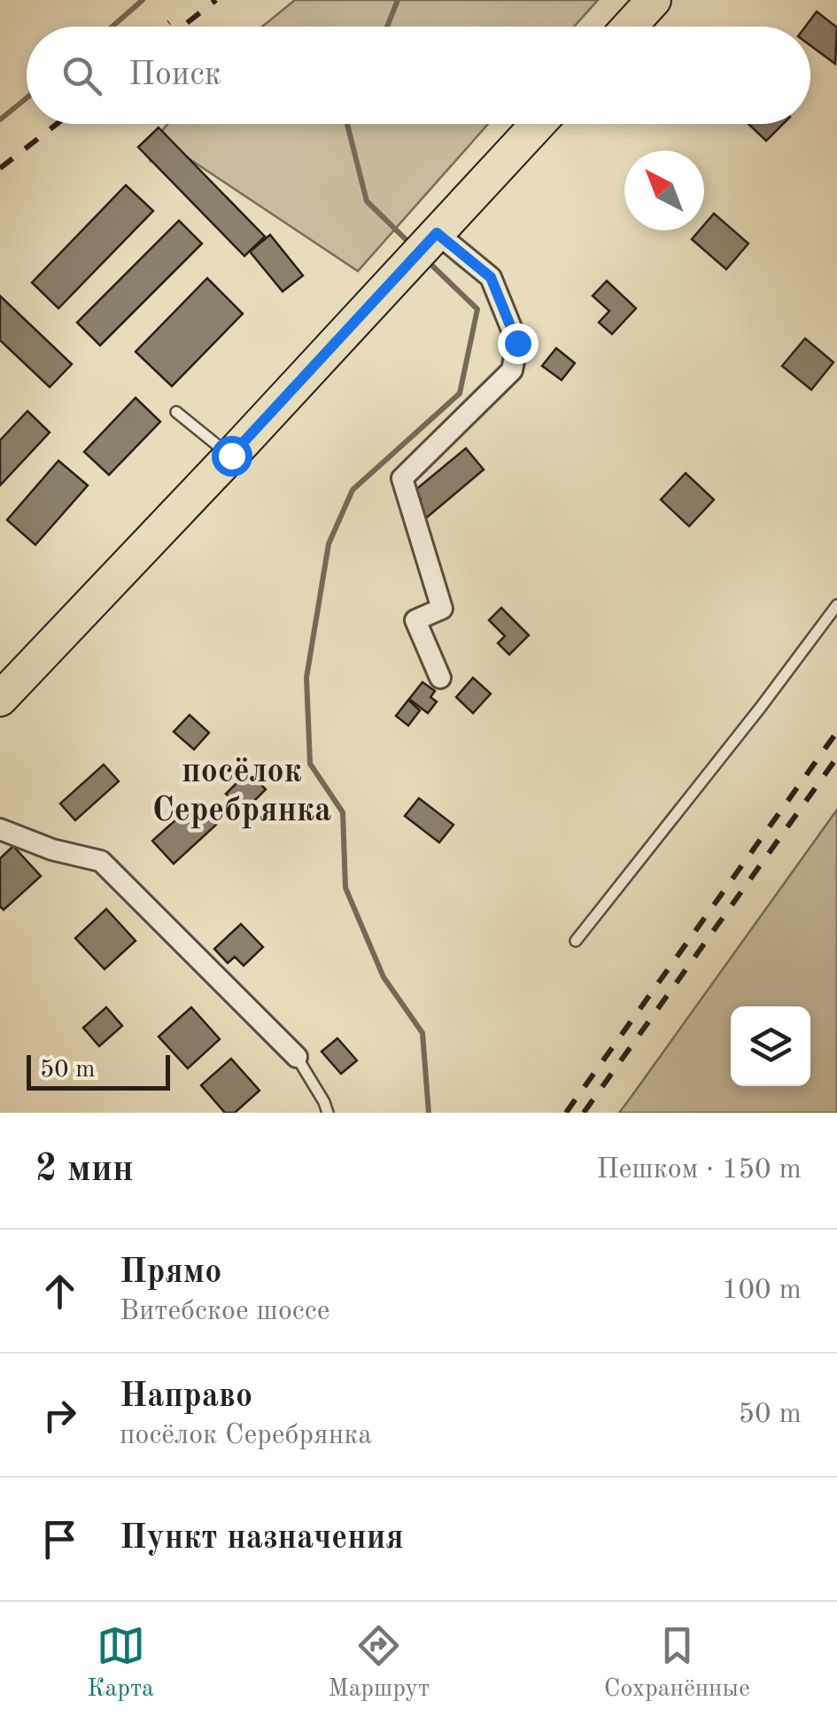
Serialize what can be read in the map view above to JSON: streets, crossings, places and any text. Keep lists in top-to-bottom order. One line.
{"districts":["посёлок Серебрянка"],"scale_bar":"50 m","north":"top left","page":{"search":"Поиск","scale":"50 m","heading":["2 мин","Пешком · 150 m"],"list":[["Прямо","Витебское шоссе","100 m"],["Направо","посёлок Серебрянка","50 m"],"Пункт назначения"],"nav":["Карта","Маршрут","Сохранённые"]}}
